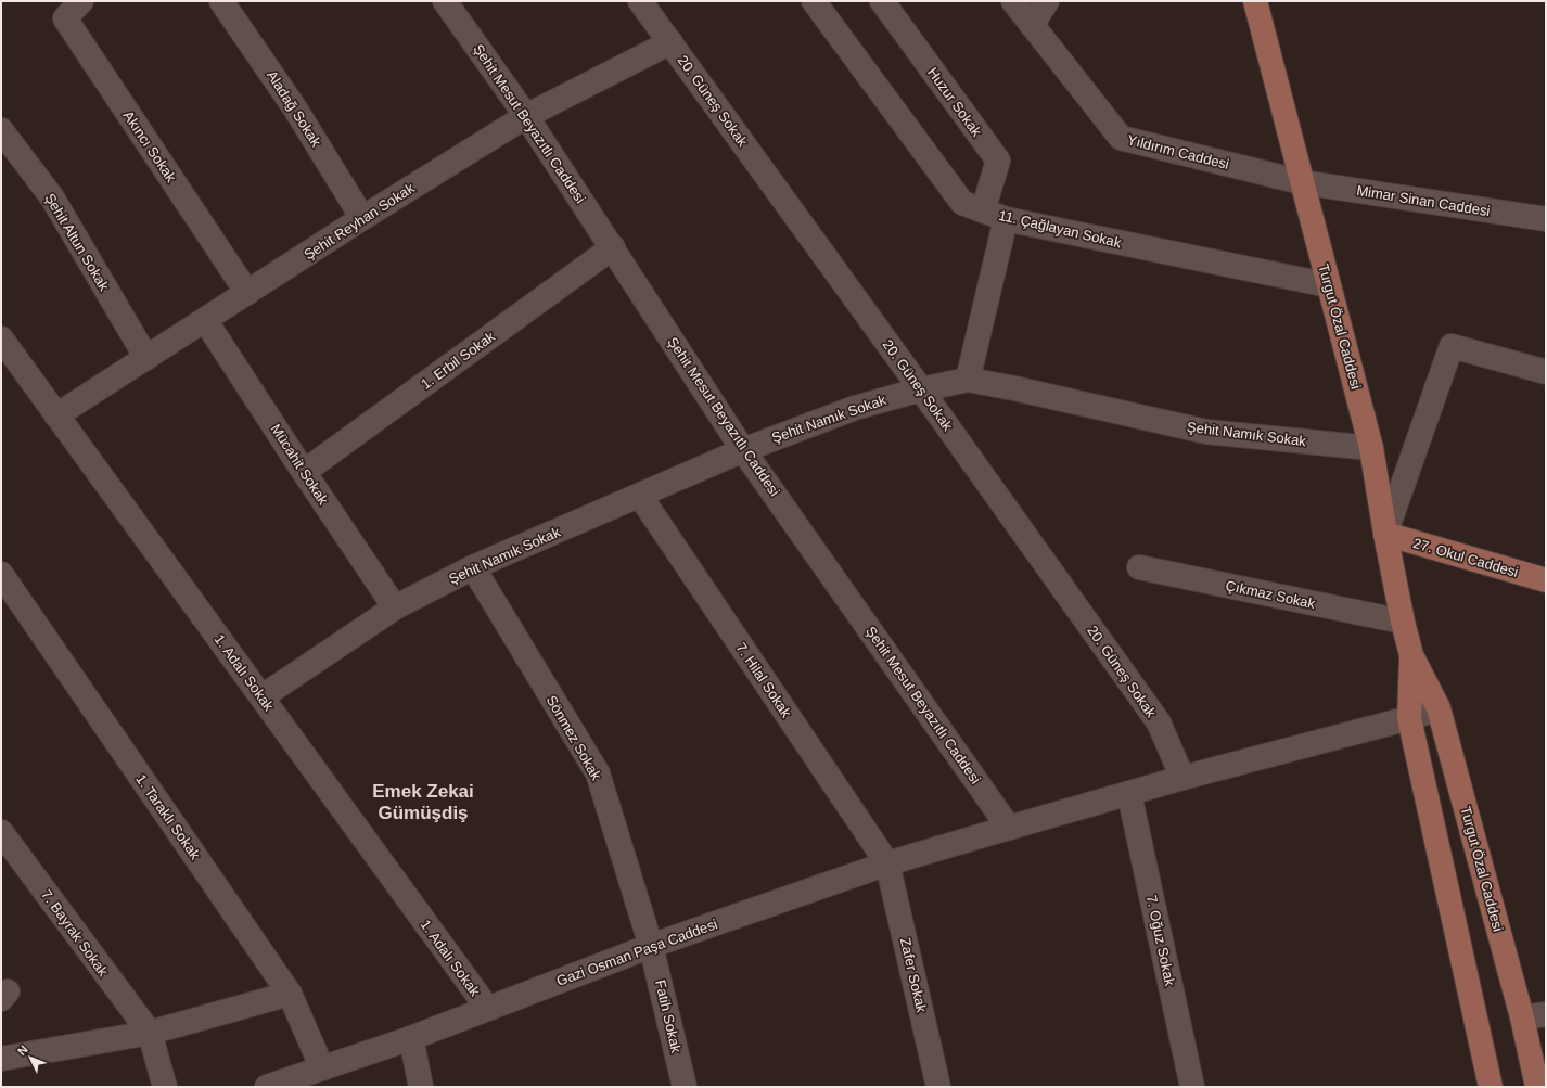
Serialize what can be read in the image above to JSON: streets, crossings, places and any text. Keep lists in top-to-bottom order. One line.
{"streets":{"main road":["Turgut Özal Caddesi","27. Okul Caddesi"],"street":["20. Güneş Sokak","Huzur Sokak","Aladağ Sokak","Şehit Mesut Beyazıtlı Caddesi","Akıncı Sokak","Yıldırım Caddesi","Mimar Sinan Caddesi","Şehit Reyhan Sokak","11. Çağlayan Sokak","Şehit Altun Sokak","1. Erbil Sokak","Şehit Namık Sokak","Mücahit Sokak","Çıkmaz Sokak","1. Adalı Sokak","7. Hilal Sokak","Sönmez Sokak","1. Taraklı Sokak","7. Bayrak Sokak","7. Oğuz Sokak","Gazi Osman Paşa Caddesi","Zafer Sokak","Fatih Sokak"]},"crossings":[["20. Güneş Sokak","Şehit Reyhan Sokak"],["20. Güneş Sokak","Şehit Namık Sokak"],["20. Güneş Sokak","Gazi Osman Paşa Caddesi"],["Huzur Sokak","11. Çağlayan Sokak"],["Aladağ Sokak","Şehit Reyhan Sokak"],["Şehit Mesut Beyazıtlı Caddesi","Şehit Reyhan Sokak"],["Şehit Mesut Beyazıtlı Caddesi","1. Erbil Sokak"],["Şehit Mesut Beyazıtlı Caddesi","Şehit Namık Sokak"],["Şehit Mesut Beyazıtlı Caddesi","Gazi Osman Paşa Caddesi"],["Akıncı Sokak","Şehit Reyhan Sokak"],["Yıldırım Caddesi","Mimar Sinan Caddesi"],["Yıldırım Caddesi","Turgut Özal Caddesi"],["Mimar Sinan Caddesi","Turgut Özal Caddesi"],["Şehit Reyhan Sokak","Şehit Altun Sokak"],["Şehit Reyhan Sokak","Mücahit Sokak"],["Şehit Reyhan Sokak","1. Adalı Sokak"],["11. Çağlayan Sokak","Turgut Özal Caddesi"],["Turgut Özal Caddesi","Şehit Namık Sokak"],["Turgut Özal Caddesi","27. Okul Caddesi"],["Turgut Özal Caddesi","Çıkmaz Sokak"],["Turgut Özal Caddesi","Gazi Osman Paşa Caddesi"],["1. Erbil Sokak","Mücahit Sokak"],["Şehit Namık Sokak","Mücahit Sokak"],["Şehit Namık Sokak","1. Adalı Sokak"],["Şehit Namık Sokak","7. Hilal Sokak"],["Şehit Namık Sokak","Sönmez Sokak"],["1. Adalı Sokak","Gazi Osman Paşa Caddesi"],["7. Hilal Sokak","Gazi Osman Paşa Caddesi"],["7. Hilal Sokak","Zafer Sokak"],["Sönmez Sokak","Gazi Osman Paşa Caddesi"],["Sönmez Sokak","Fatih Sokak"],["1. Taraklı Sokak","Gazi Osman Paşa Caddesi"],["7. Oğuz Sokak","Gazi Osman Paşa Caddesi"],["Gazi Osman Paşa Caddesi","Zafer Sokak"],["Gazi Osman Paşa Caddesi","Fatih Sokak"]],"districts":["Emek Zekai Gümüşdiş"],"north":"top left"}
